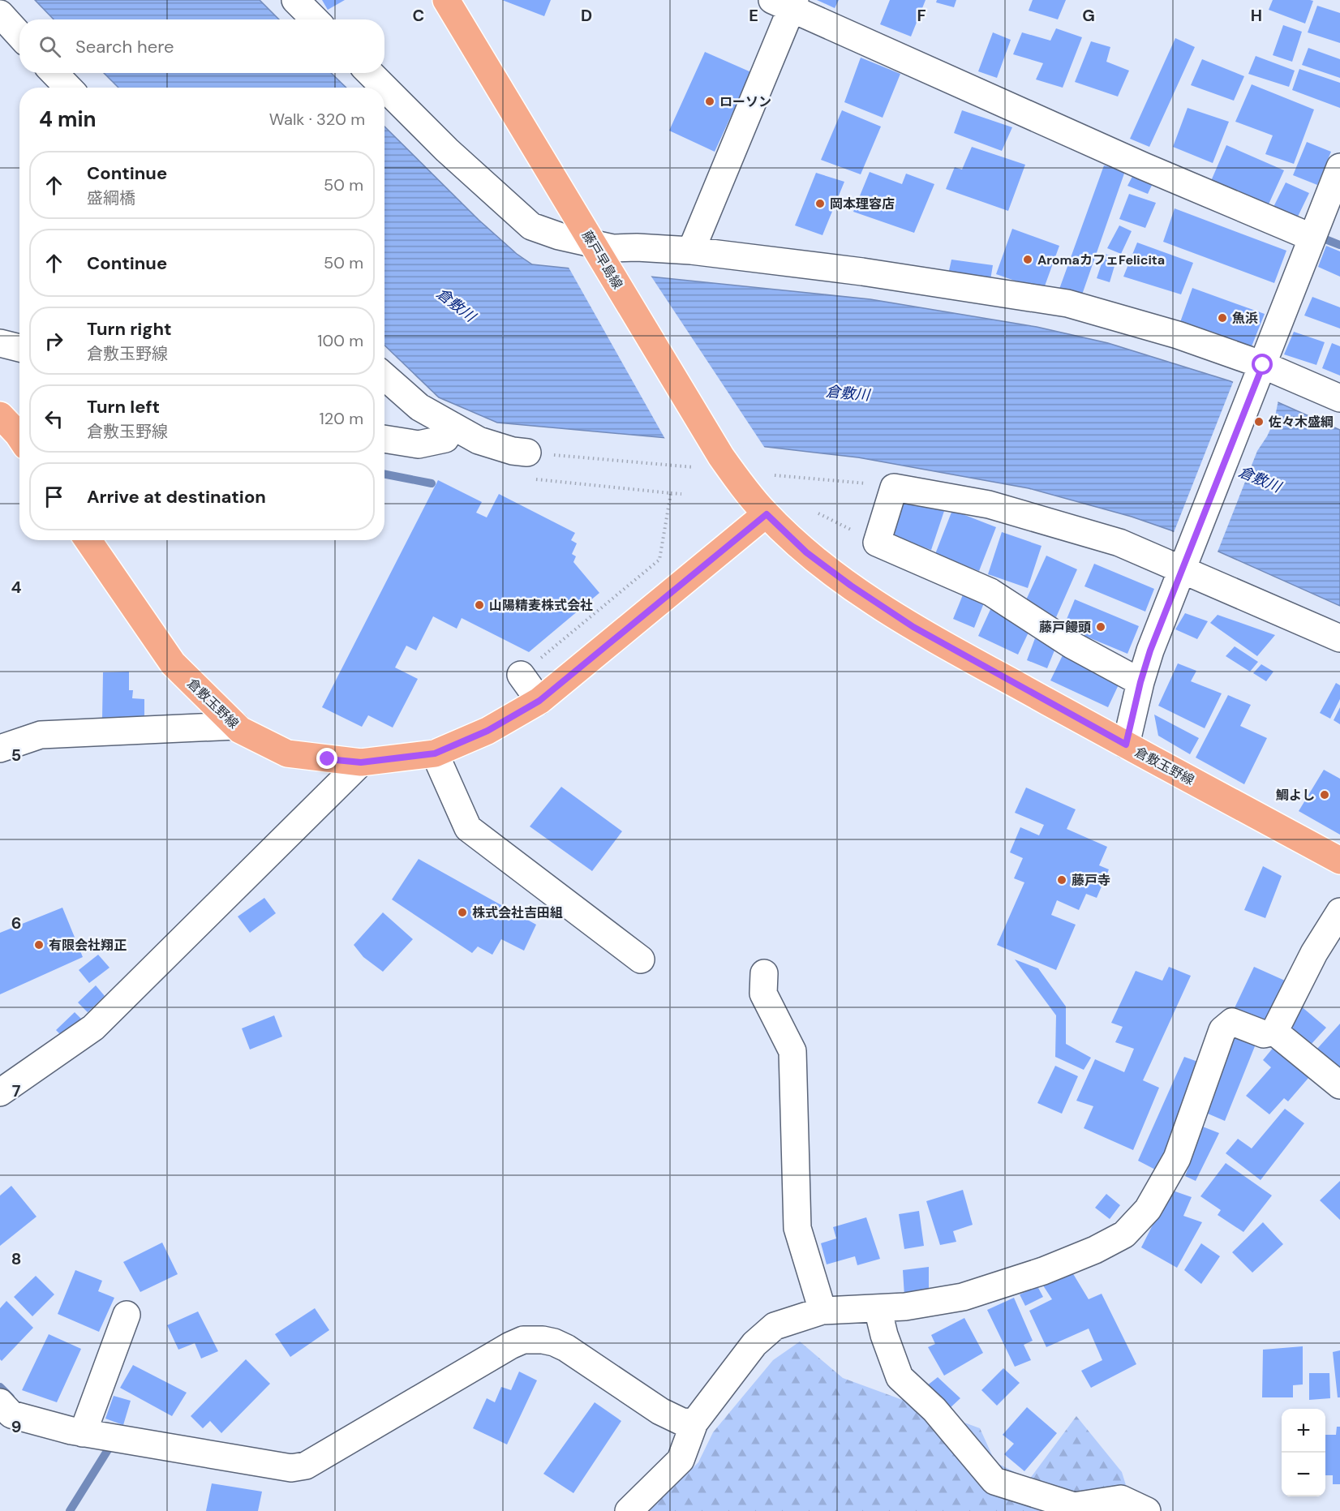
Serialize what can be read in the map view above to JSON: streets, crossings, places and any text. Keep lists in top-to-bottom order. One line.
{"streets":{"main road":["藤戸早島線","倉敷玉野線"]},"crossings":[["藤戸早島線","倉敷玉野線"]],"water":["倉敷川"],"places":["ローソン","岡本理容店","AromaカフェFelicita","魚浜","佐々木盛綱","山陽精麦株式会社","藤戸饅頭","鯛よし","藤戸寺","株式会社吉田組","有限会社翔正"],"page":{"search":"Search here","heading":["4 min","Walk · 320 m"],"list":[["Continue","盛綱橋","50 m"],["Continue","50 m"],["Turn right","倉敷玉野線","100 m"],["Turn left","倉敷玉野線","120 m"],"Arrive at destination"],"map_buttons":["+","−"]},"grid":{"columns":["C","D","E","F","G","H"],"rows":["4","5","6","7","8","9"]}}
